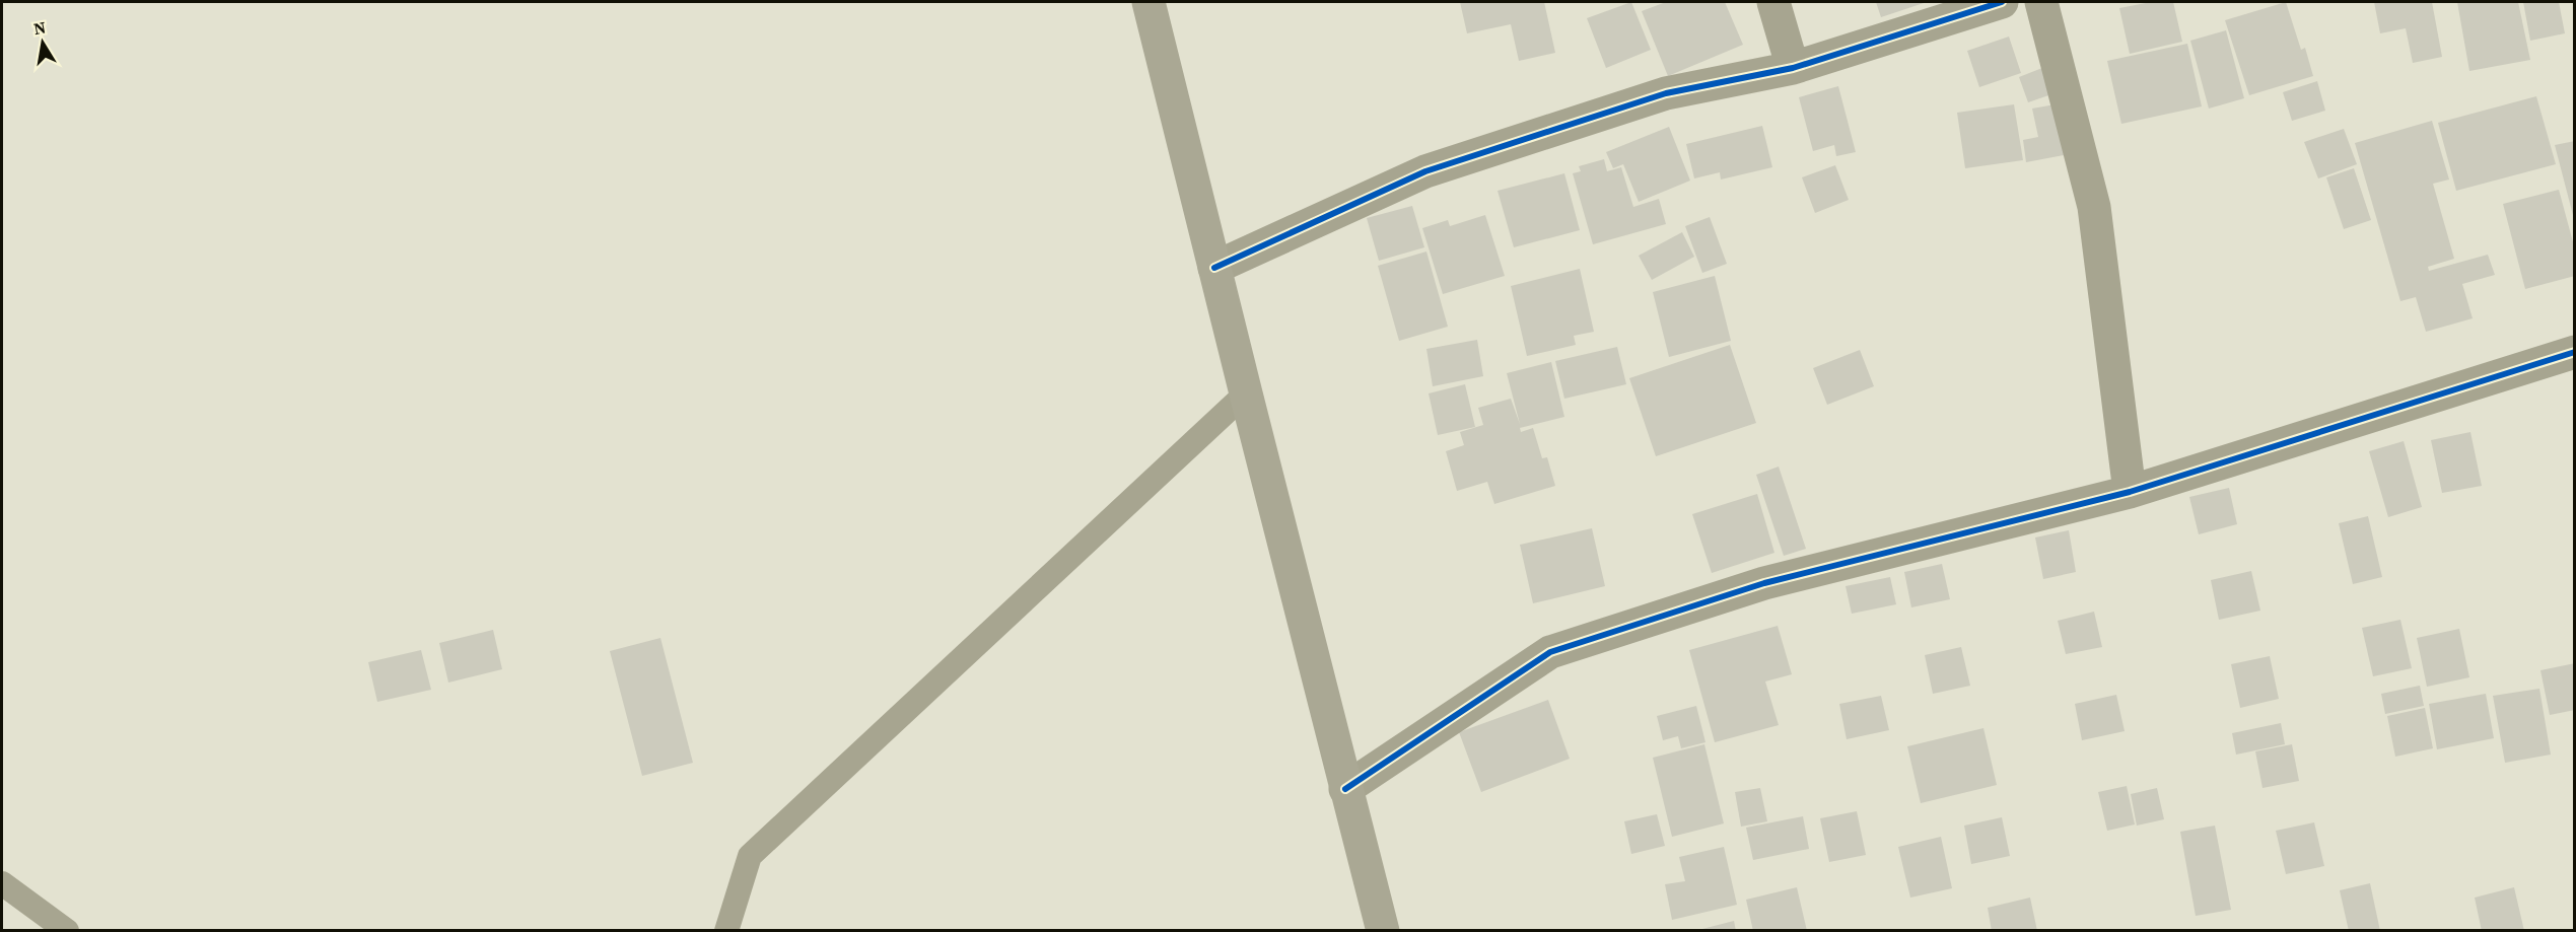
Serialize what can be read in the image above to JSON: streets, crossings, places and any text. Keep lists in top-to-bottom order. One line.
{"north":"top"}
